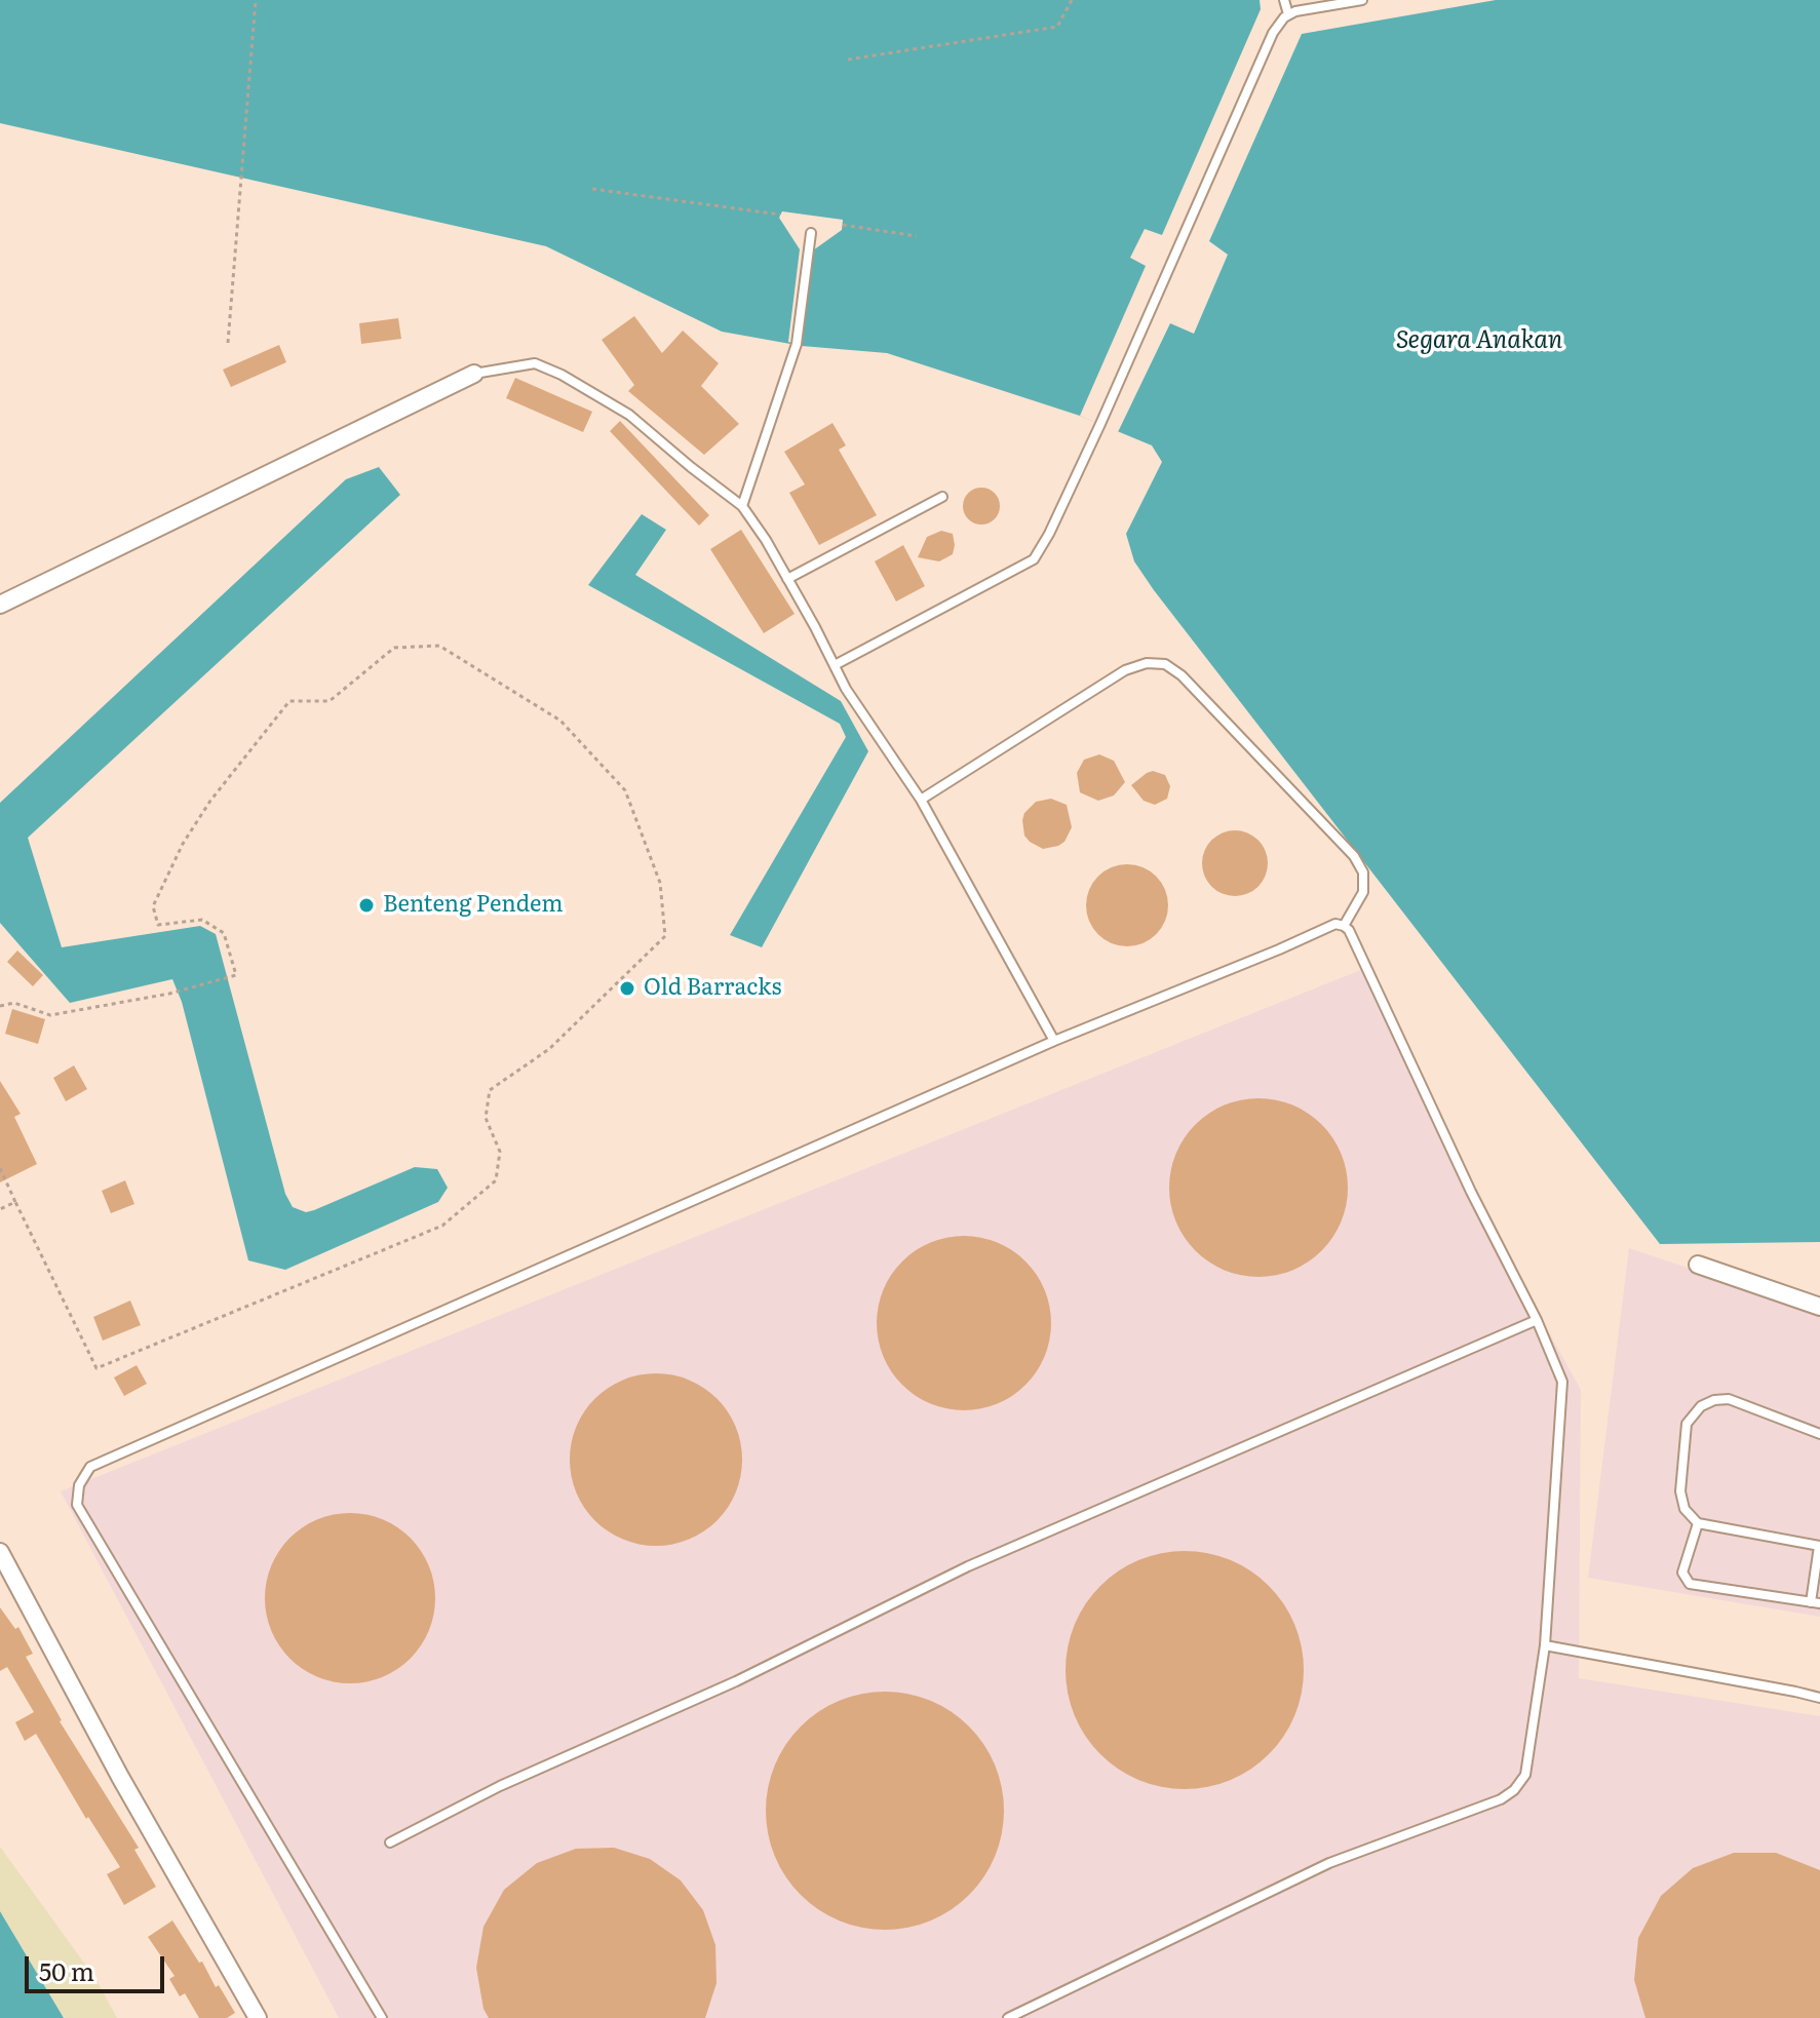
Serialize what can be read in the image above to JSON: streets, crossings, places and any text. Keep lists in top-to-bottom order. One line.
{"water":["Segara Anakan"],"places":["Benteng Pendem","Old Barracks"],"scale_bar":"50 m"}
